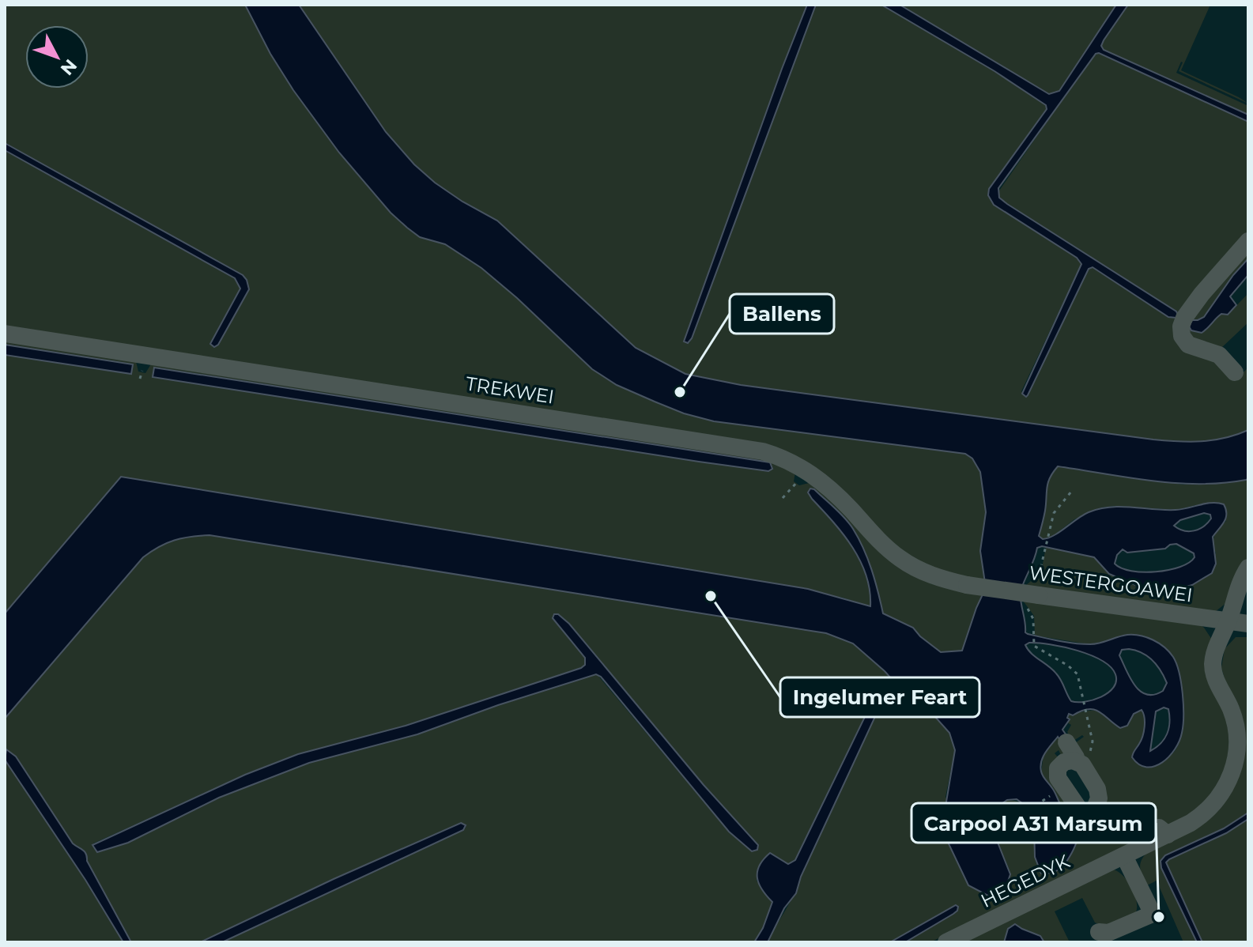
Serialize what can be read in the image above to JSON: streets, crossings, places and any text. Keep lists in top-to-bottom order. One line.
{"streets":{"street":["TREKWEI","WESTERGOAWEI","HEGEDYK"]},"crossings":[["TREKWEI","WESTERGOAWEI"],["WESTERGOAWEI","HEGEDYK"]],"places":["Ballens","Ingelumer Feart","Carpool A31 Marsum"],"north":"bottom right"}
